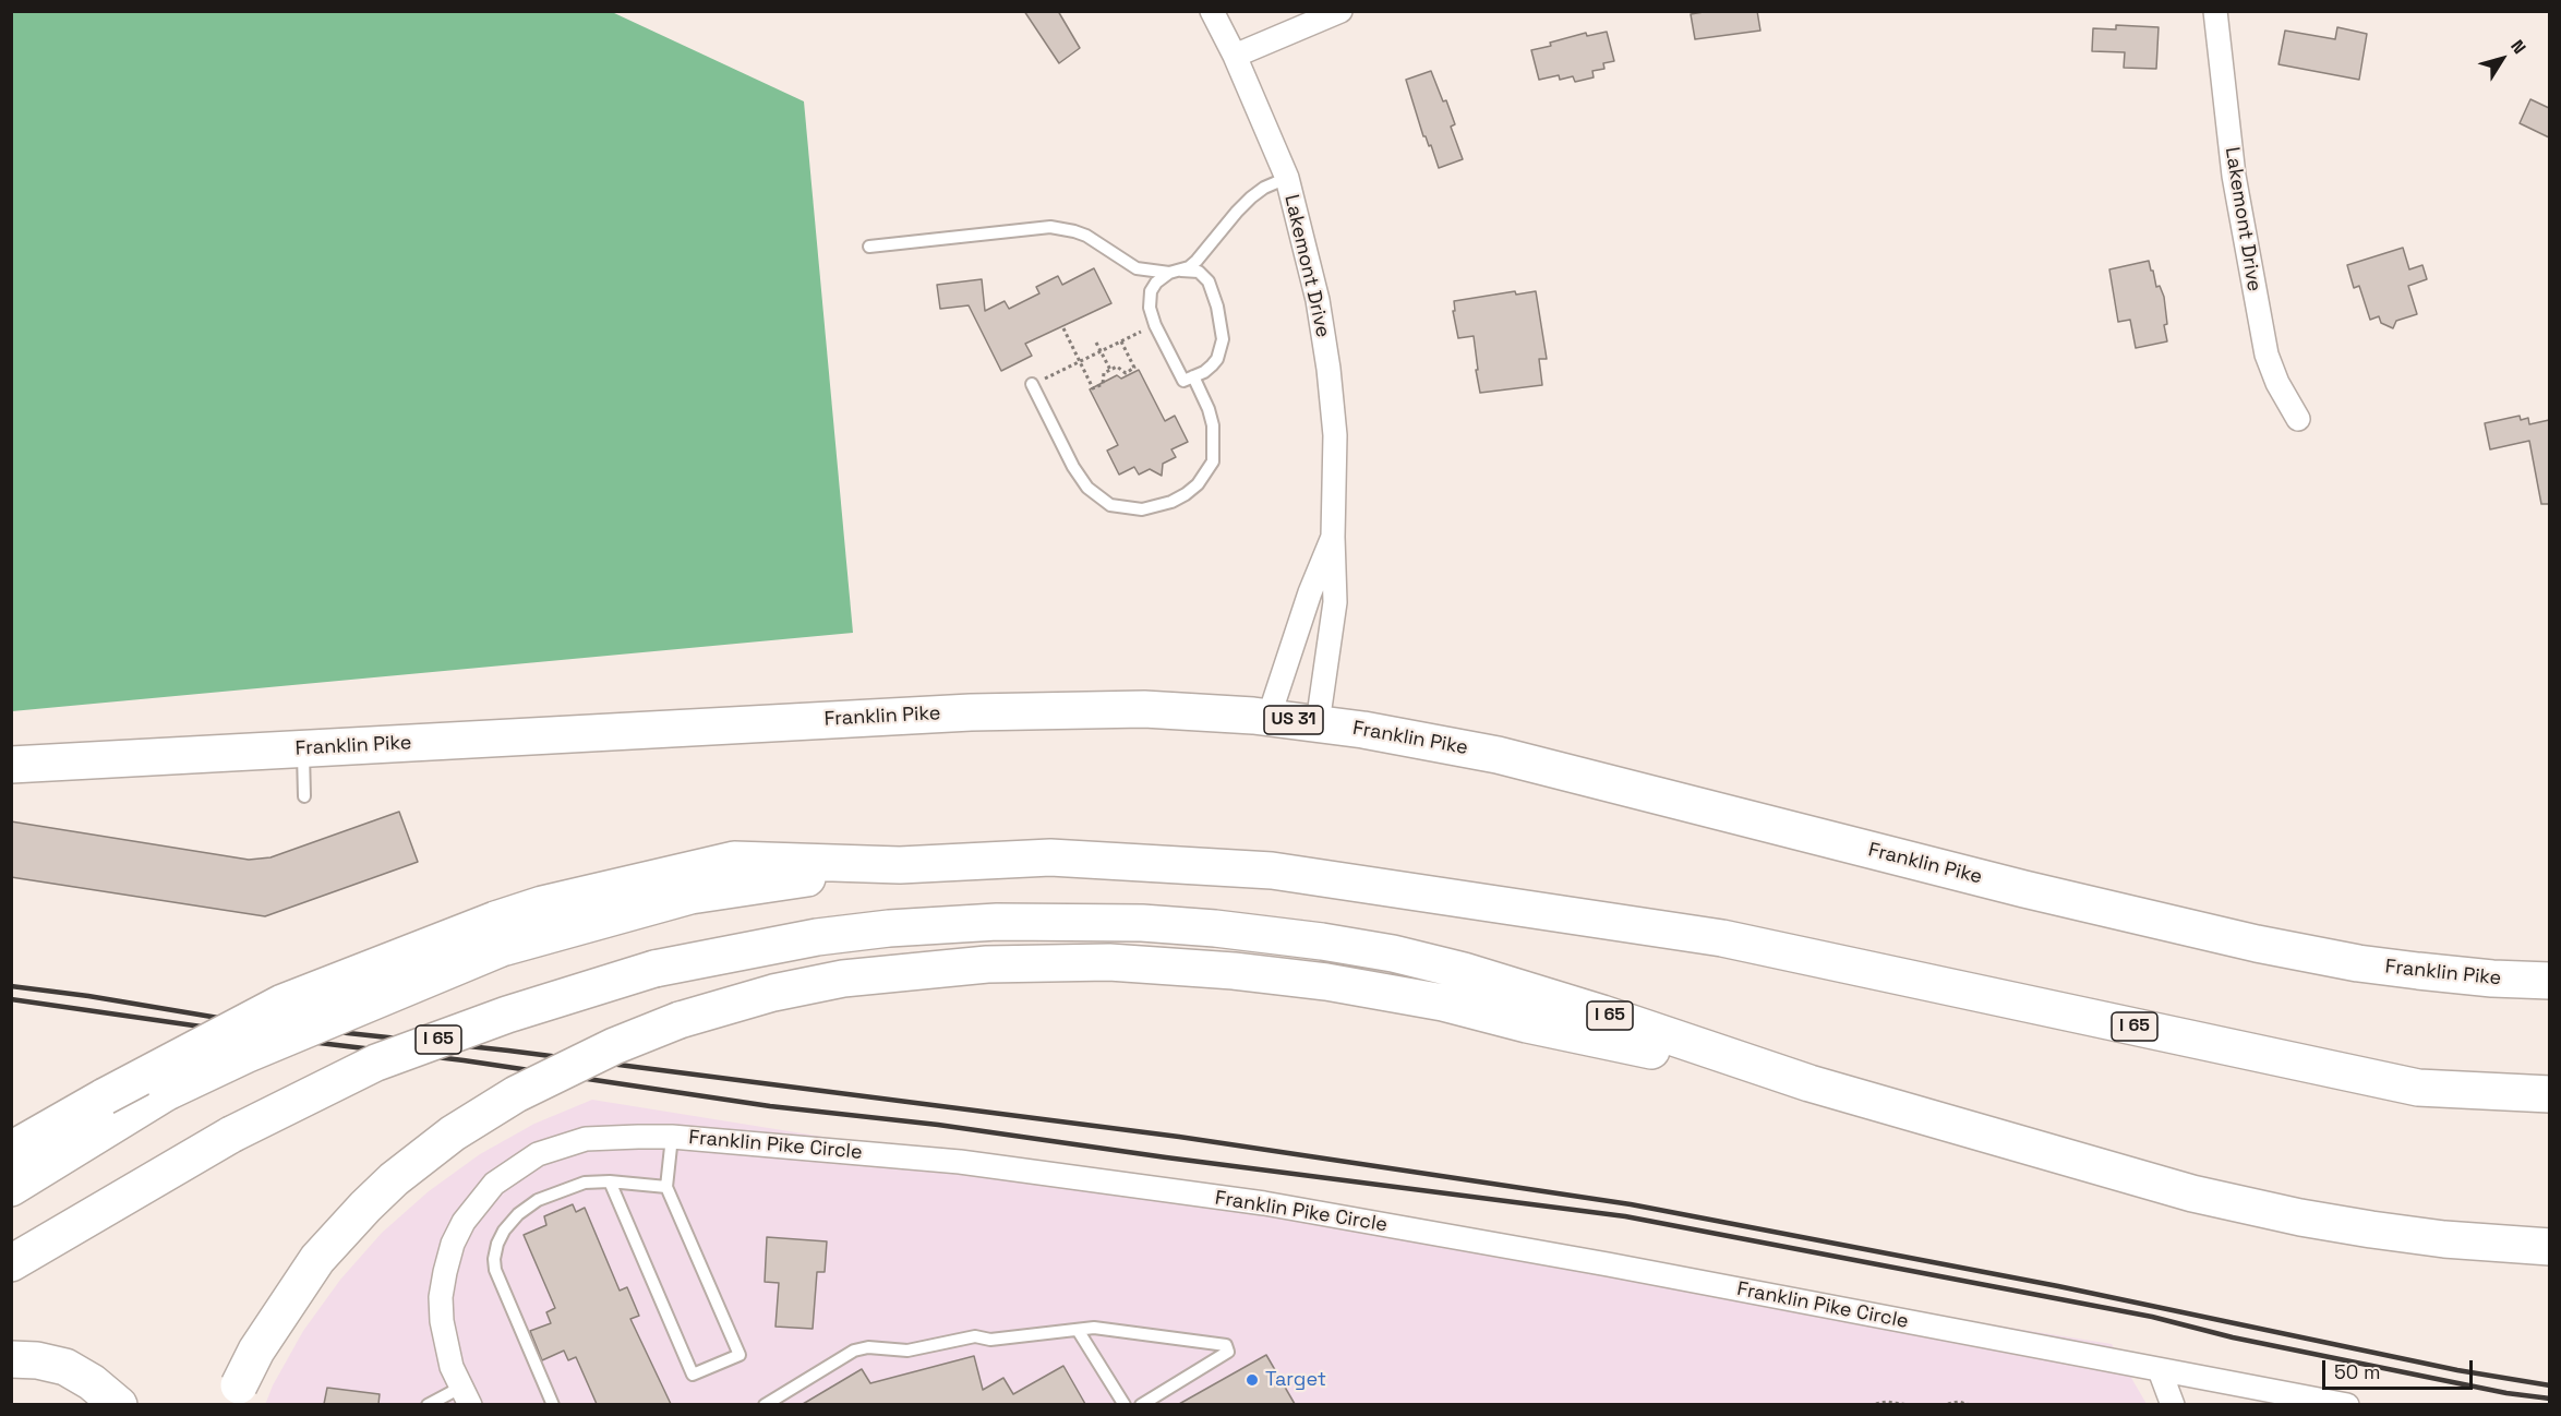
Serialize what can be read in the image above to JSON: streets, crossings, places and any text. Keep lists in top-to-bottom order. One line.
{"streets":{"main road":["Franklin Pike","US 31","I 65"],"street":["Lakemont Drive","Franklin Pike Circle"]},"crossings":[["Lakemont Drive","Franklin Pike"]],"places":["Target"],"scale_bar":"50 m","north":"top right"}
